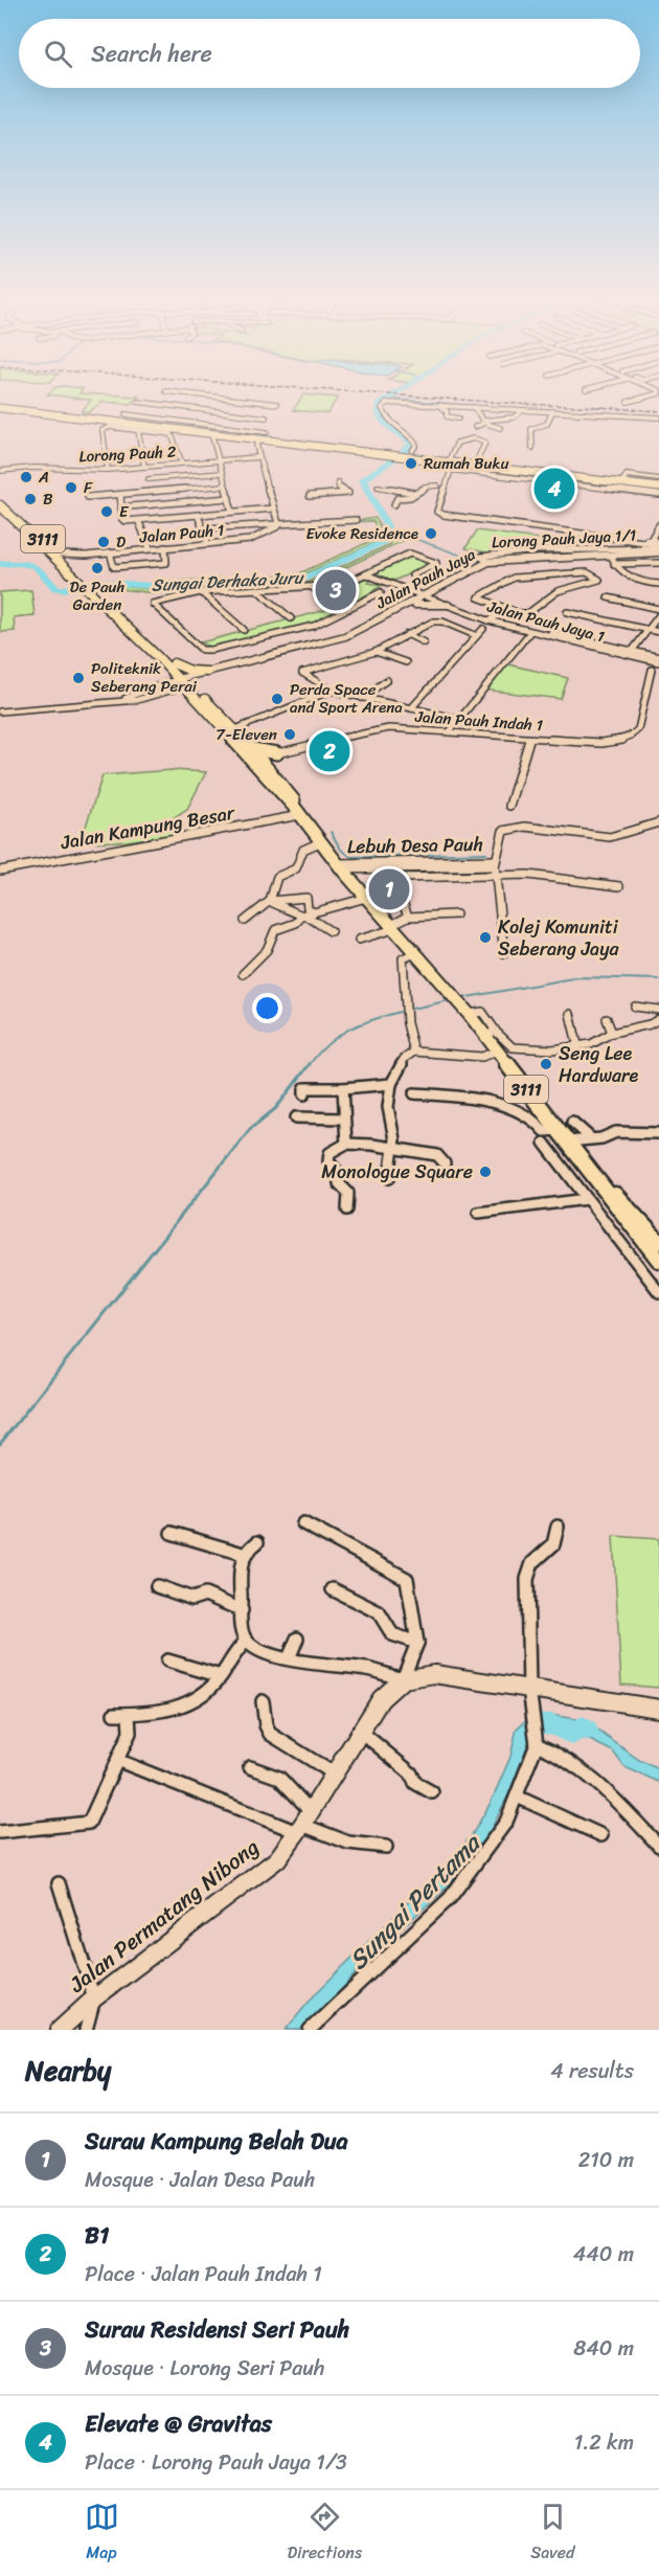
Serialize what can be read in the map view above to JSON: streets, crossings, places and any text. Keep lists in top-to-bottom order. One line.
{"streets":{"main road":["3111","Jalan Permatang Nibong"],"street":["Lorong Pauh 2","Jalan Pauh 1","Lorong Pauh Jaya 1/1","Jalan Pauh Jaya","Jalan Pauh Jaya 1","Jalan Pauh Indah 1","Jalan Kampung Besar","Lebuh Desa Pauh"]},"crossings":[["Jalan Pauh 1","3111"],["3111","Jalan Pauh Jaya"],["3111","Jalan Kampung Besar"],["3111","Lebuh Desa Pauh"],["Lorong Pauh Jaya 1/1","Jalan Pauh Jaya"],["Jalan Pauh Jaya","Jalan Pauh Jaya 1"]],"water":["Sungai Derhaka Juru","Sungai Pertama"],"places":["Rumah Buku","A","F","B","E","Evoke Residence","D","De Pauh Garden","Politeknik Seberang Perai","Perda Space and Sport Arena","7-Eleven","Kolej Komuniti Seberang Jaya","Seng Lee Hardware","Monologue Square"],"page":{"search":"Search here","pins":["4","3","2","1"],"heading":["Nearby","4 results"],"list":[{"mark":"1","name":"Surau Kampung Belah Dua","note":"Mosque · Jalan Desa Pauh","value":"210 m"},{"mark":"2","name":"B1","note":"Place · Jalan Pauh Indah 1","value":"440 m"},{"mark":"3","name":"Surau Residensi Seri Pauh","note":"Mosque · Lorong Seri Pauh","value":"840 m"},{"mark":"4","name":"Elevate @ Gravitas","note":"Place · Lorong Pauh Jaya 1/3","value":"1.2 km"}],"nav":["Map","Directions","Saved"]}}
